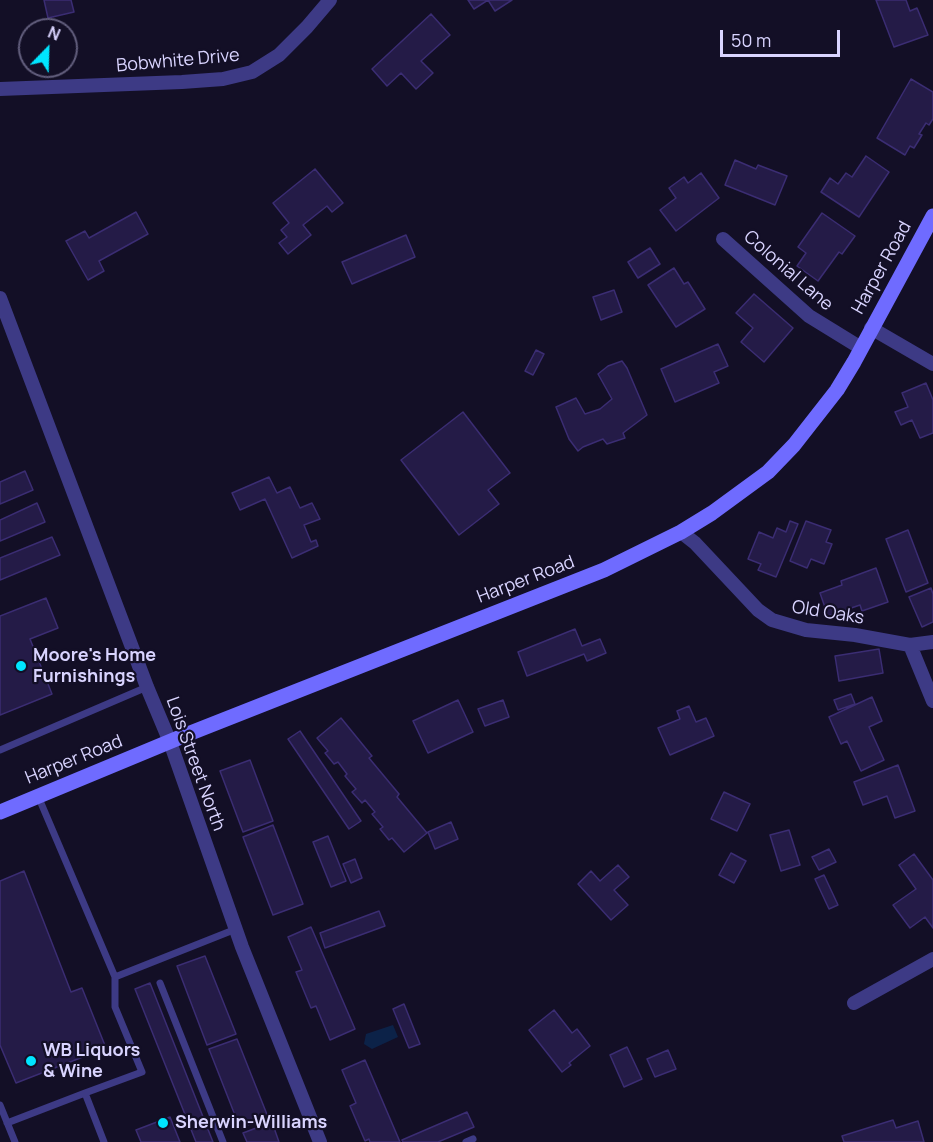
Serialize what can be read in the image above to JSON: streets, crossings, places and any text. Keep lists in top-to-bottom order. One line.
{"streets":{"main road":["Harper Road"],"street":["Bobwhite Drive","Colonial Lane","Old Oaks","Lois Street North"]},"crossings":[["Harper Road","Colonial Lane"],["Harper Road","Old Oaks"],["Harper Road","Lois Street North"]],"places":["Moore's Home Furnishings","WB Liquors & Wine","Sherwin-Williams"],"scale_bar":"50 m","north":"top right"}
